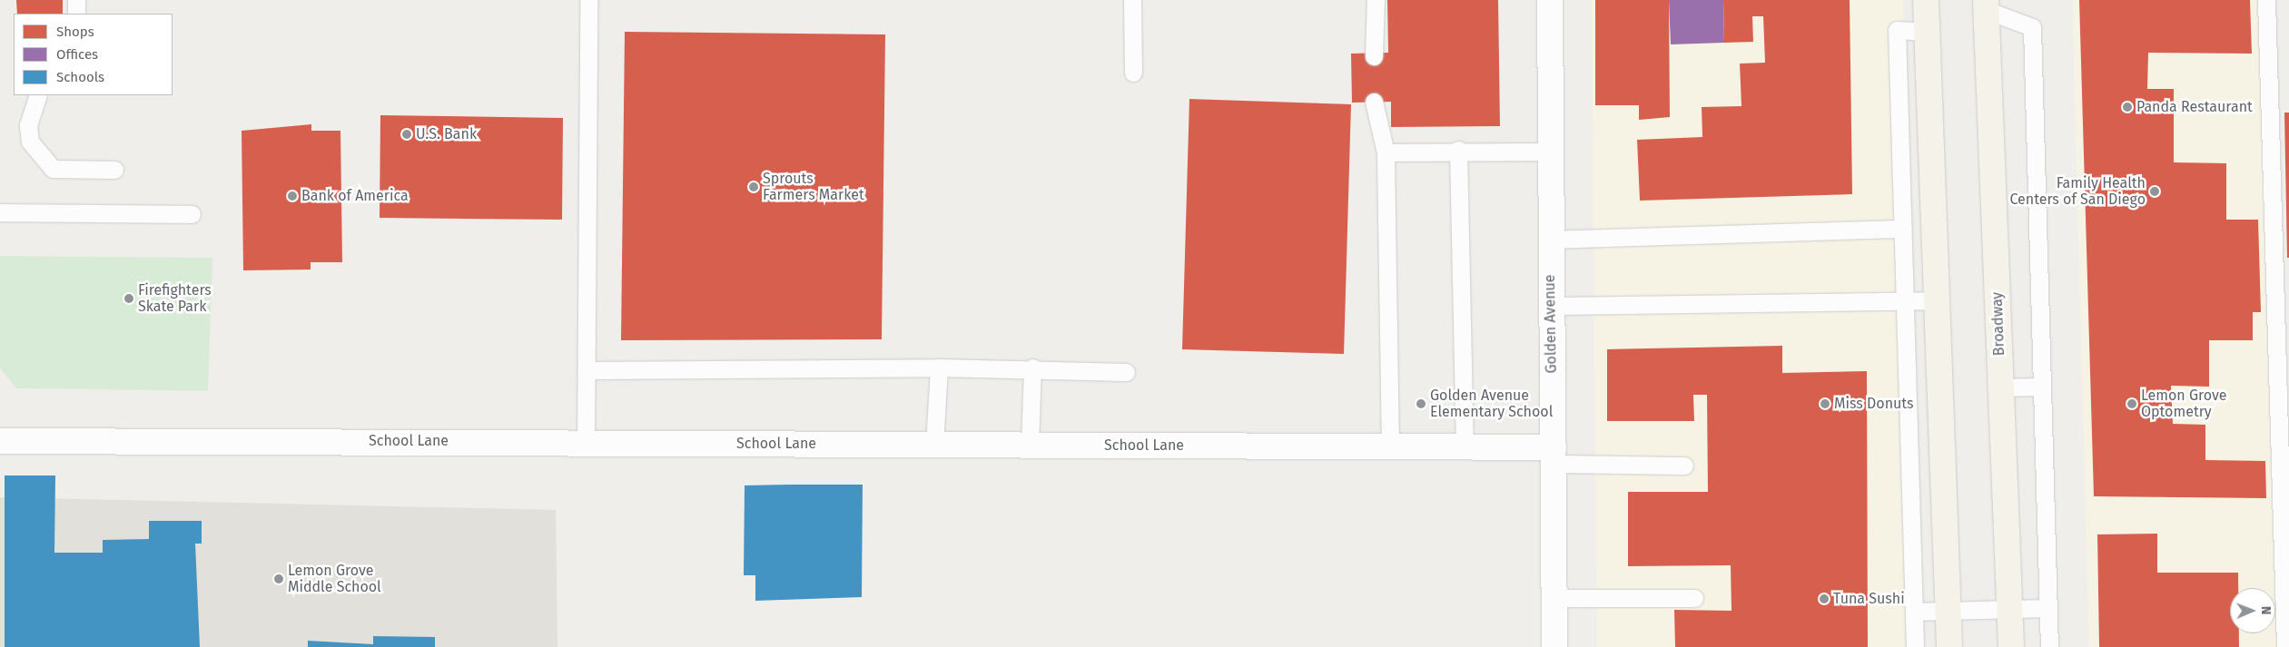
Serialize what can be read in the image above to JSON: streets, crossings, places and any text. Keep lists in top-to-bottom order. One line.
{"streets":{"main road":["Broadway"],"street":["Golden Avenue","School Lane"]},"crossings":[["Golden Avenue","School Lane"]],"places":["Panda Restaurant","U.S. Bank","Sprouts Farmers Market","Family Health Centers of San Diego","Bank of America","Firefighters Skate Park","Golden Avenue Elementary School","Miss Donuts","Lemon Grove Optometry","Lemon Grove Middle School","Tuna Sushi"],"legend":["Shops","Offices","Schools"],"north":"right"}
